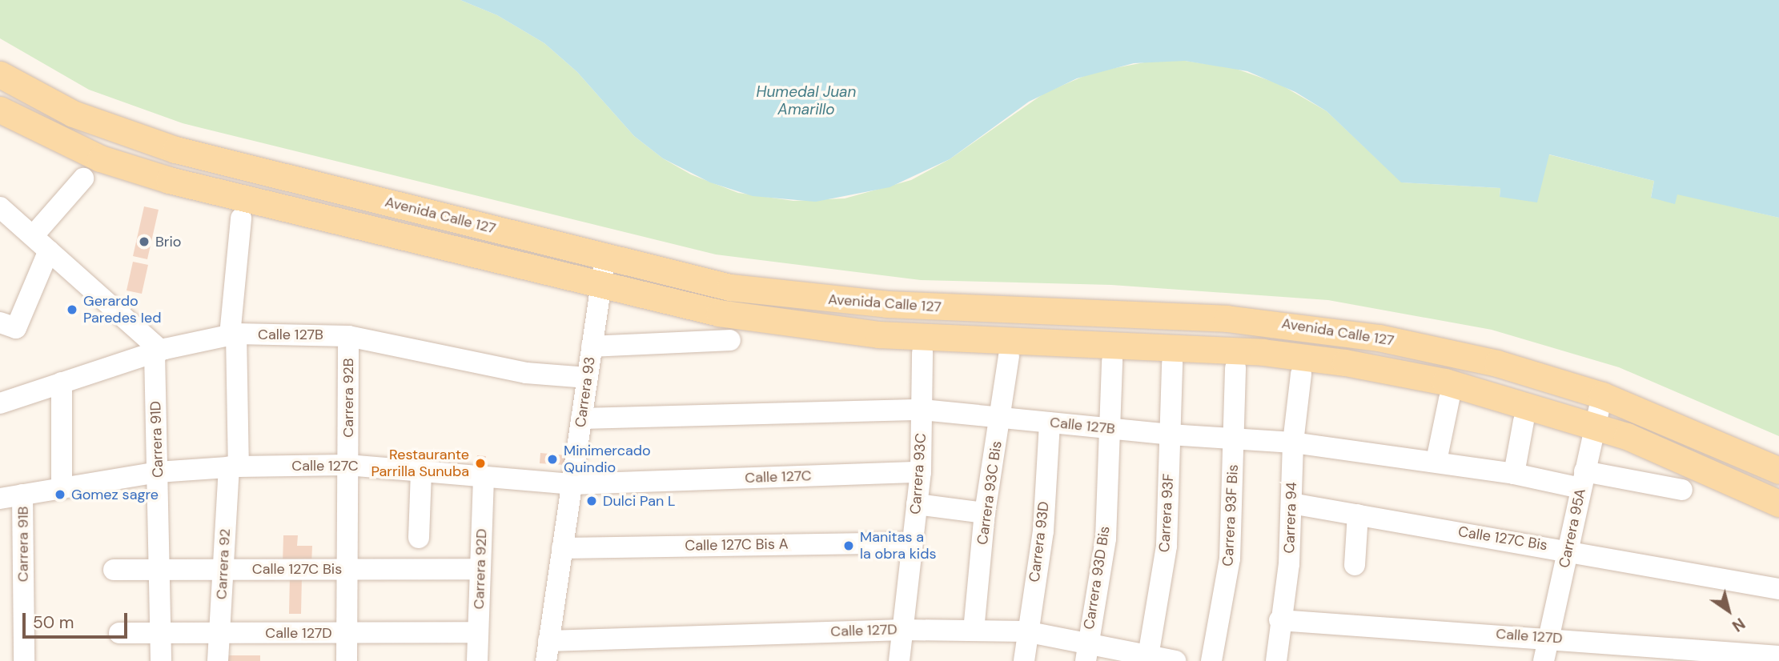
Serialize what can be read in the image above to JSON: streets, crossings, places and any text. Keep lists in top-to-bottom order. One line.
{"streets":{"main road":["Avenida Calle 127"],"street":["Calle 127B","Carrera 93","Carrera 92B","Carrera 91D","Calle 127C","Carrera 93C","Carrera 93C Bis","Carrera 93F","Carrera 93F Bis","Carrera 94","Carrera 95A","Calle 127C Bis","Carrera 93D","Carrera 91B","Calle 127C Bis A","Carrera 92","Carrera 92D","Carrera 93D Bis","Calle 127D"]},"crossings":[["Avenida Calle 127","Carrera 93"],["Avenida Calle 127","Carrera 95A"],["Calle 127B","Carrera 93"],["Calle 127B","Carrera 92B"],["Calle 127B","Carrera 91D"],["Calle 127B","Carrera 93C"],["Calle 127B","Carrera 93C Bis"],["Calle 127B","Carrera 93F"],["Calle 127B","Carrera 93F Bis"],["Calle 127B","Carrera 94"],["Calle 127B","Carrera 95A"],["Calle 127B","Carrera 93D"],["Calle 127B","Carrera 92"],["Calle 127B","Carrera 93D Bis"],["Carrera 93","Calle 127C"],["Carrera 93","Calle 127C Bis A"],["Carrera 93","Calle 127D"],["Carrera 92B","Calle 127C"],["Carrera 92B","Calle 127C Bis"],["Carrera 92B","Calle 127D"],["Carrera 91D","Calle 127C"],["Carrera 91D","Calle 127C Bis"],["Carrera 91D","Calle 127D"],["Calle 127C","Carrera 93C"],["Calle 127C","Carrera 91B"],["Calle 127C","Carrera 92"],["Calle 127C","Carrera 92D"],["Carrera 93C","Calle 127C Bis A"],["Carrera 93C","Calle 127D"],["Carrera 93C Bis","Calle 127D"],["Carrera 93F","Calle 127D"],["Carrera 94","Calle 127C Bis"],["Carrera 94","Calle 127D"],["Carrera 95A","Calle 127C Bis"],["Carrera 95A","Calle 127D"],["Calle 127C Bis","Carrera 92"],["Calle 127C Bis","Carrera 92D"],["Carrera 93D","Calle 127D"],["Carrera 92","Calle 127D"],["Carrera 92D","Calle 127D"],["Carrera 93D Bis","Calle 127D"]],"water":["Humedal Juan Amarillo"],"places":["Brio","Gerardo Paredes Ied","Minimercado Quindio","Restaurante Parrilla Sunuba","Gomez sagre","Dulci Pan L","Manitas a la obra kids"],"scale_bar":"50 m","north":"bottom right"}
